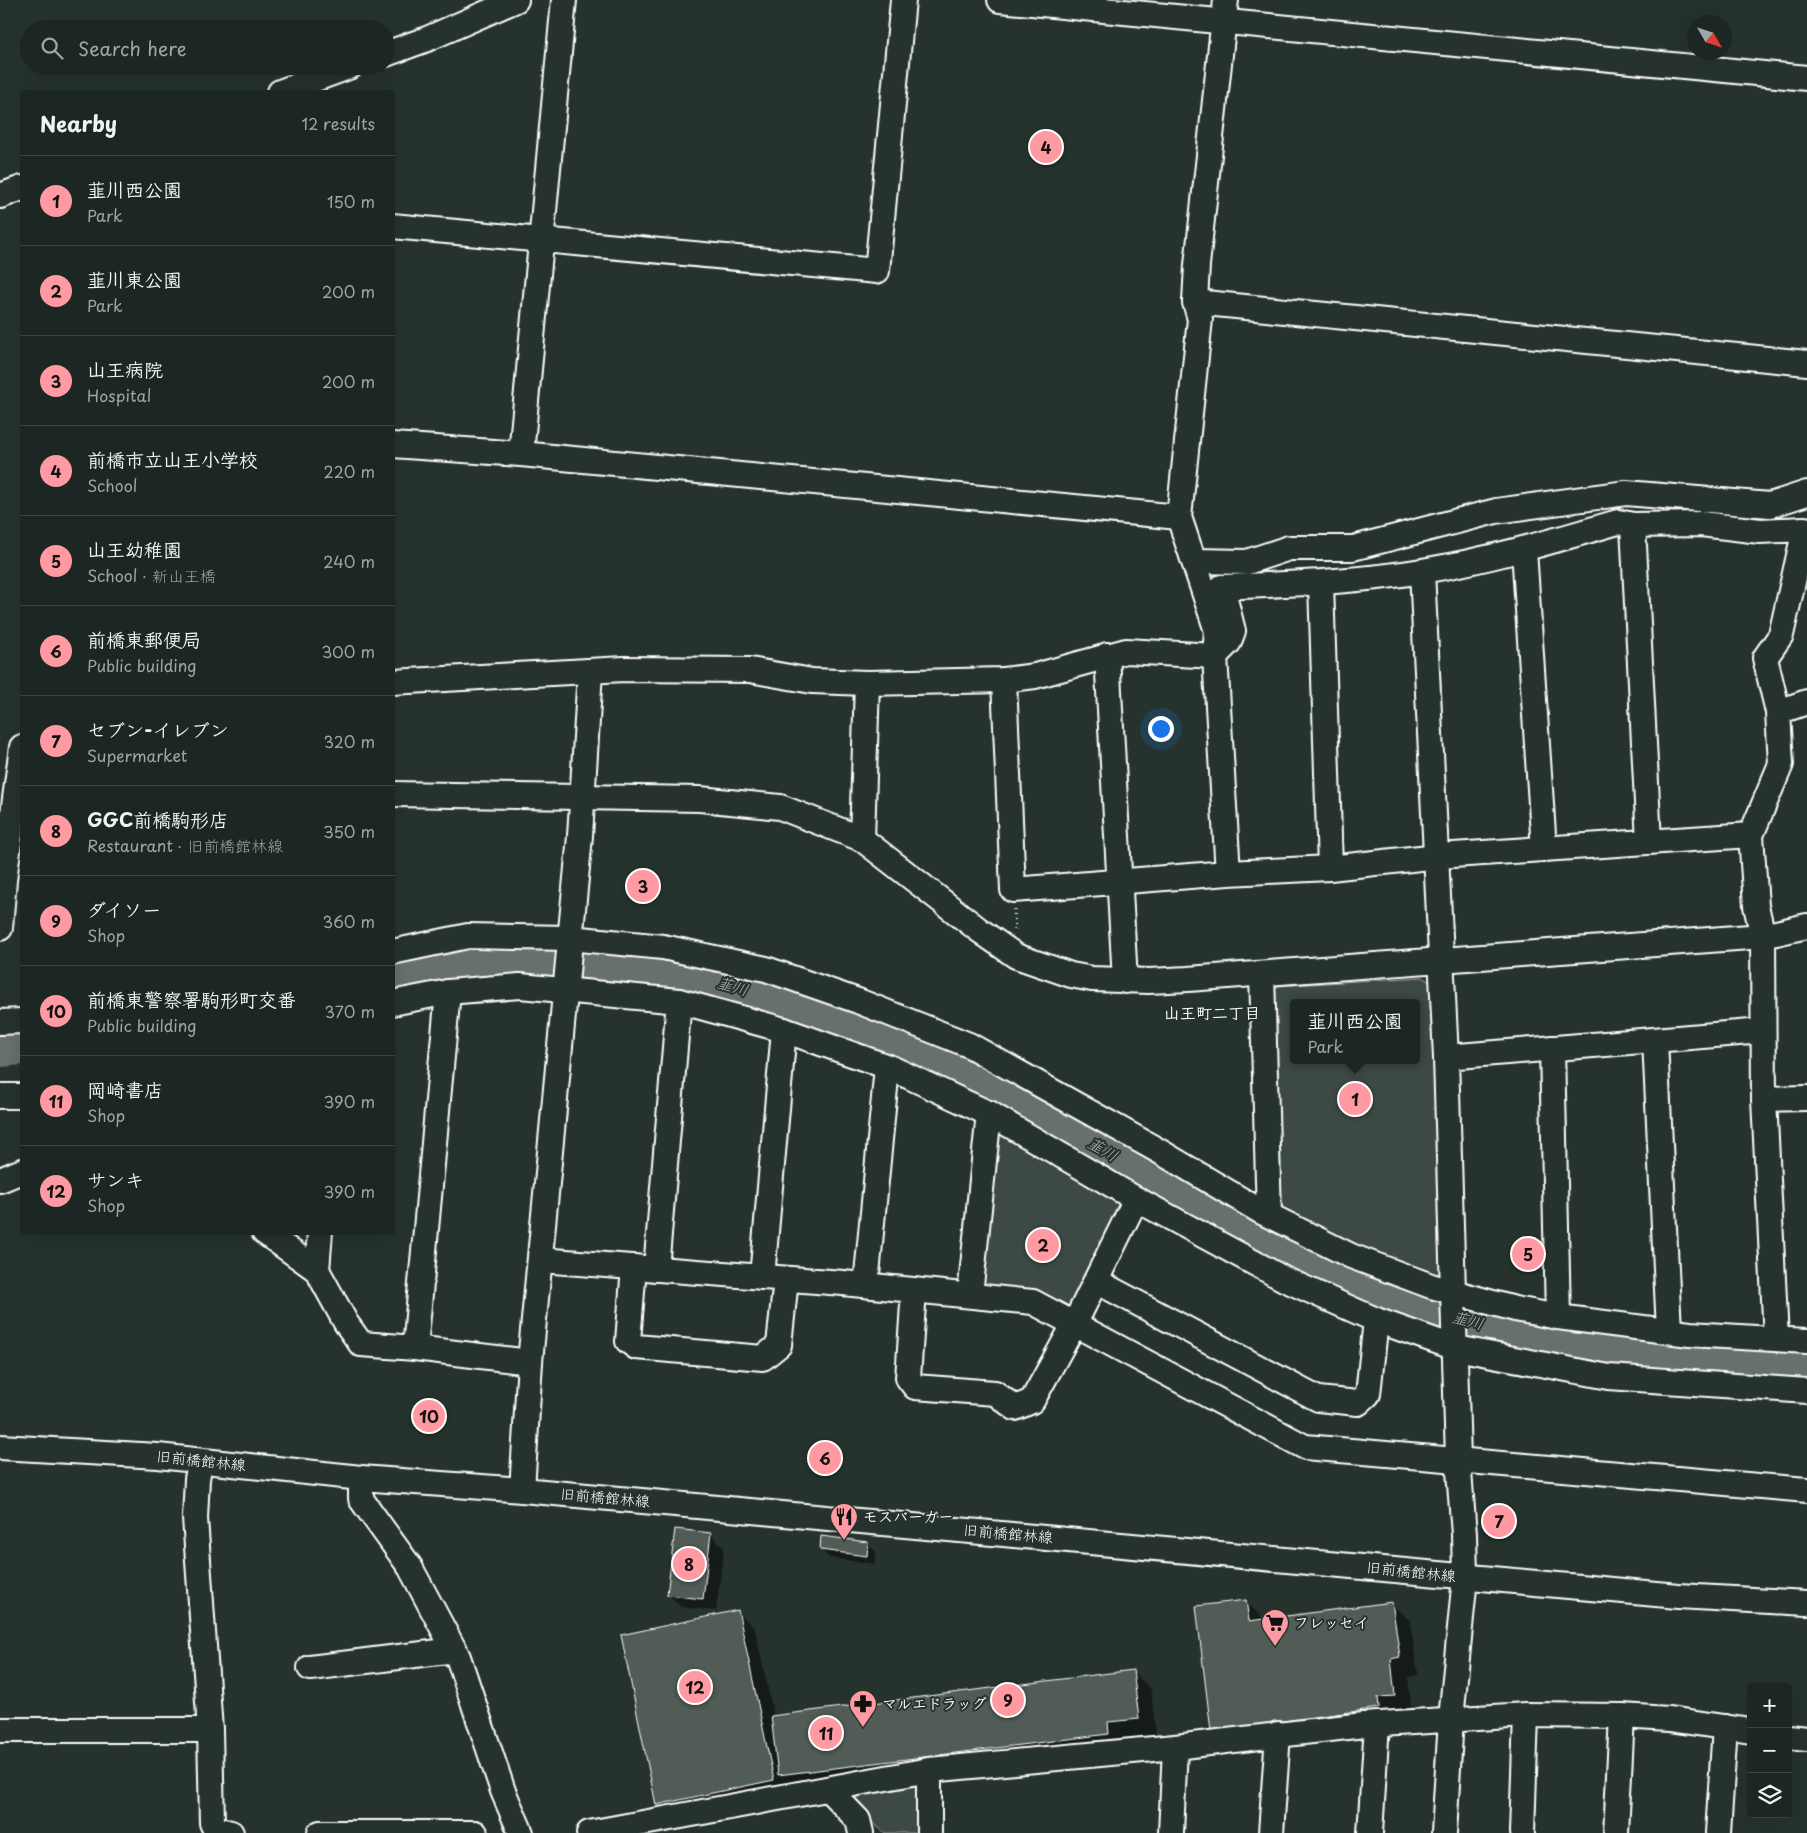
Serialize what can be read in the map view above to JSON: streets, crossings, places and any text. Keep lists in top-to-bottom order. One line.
{"streets":{"street":["旧前橋館林線"]},"districts":["山王町二丁目"],"water":["韮川"],"places":{"restaurant":["モスバーガー"],"supermarket":["フレッセイ"],"pharmacy":["マルエドラッグ"]},"north":"bottom right","page":{"search":"Search here","heading":["Nearby","12 results"],"pins":["4","3","1","2","5","10","6","7","8","12","9","11"],"list":[{"mark":"1","name":"韮川西公園","note":"Park","value":"150 m"},{"mark":"2","name":"韮川東公園","note":"Park","value":"200 m"},{"mark":"3","name":"山王病院","note":"Hospital","value":"200 m"},{"mark":"4","name":"前橋市立山王小学校","note":"School","value":"220 m"},{"mark":"5","name":"山王幼稚園","note":"School · 新山王橋","value":"240 m"},{"mark":"6","name":"前橋東郵便局","note":"Public building","value":"300 m"},{"mark":"7","name":"セブン-イレブン","note":"Supermarket","value":"320 m"},{"mark":"8","name":"GGC前橋駒形店","note":"Restaurant · 旧前橋館林線","value":"350 m"},{"mark":"9","name":"ダイソー","note":"Shop","value":"360 m"},{"mark":"10","name":"前橋東警察署駒形町交番","note":"Public building","value":"370 m"},{"mark":"11","name":"岡崎書店","note":"Shop","value":"390 m"},{"mark":"12","name":"サンキ","note":"Shop","value":"390 m"}],"popup":["韮川西公園","Park"],"map_buttons":["+","−"]}}
